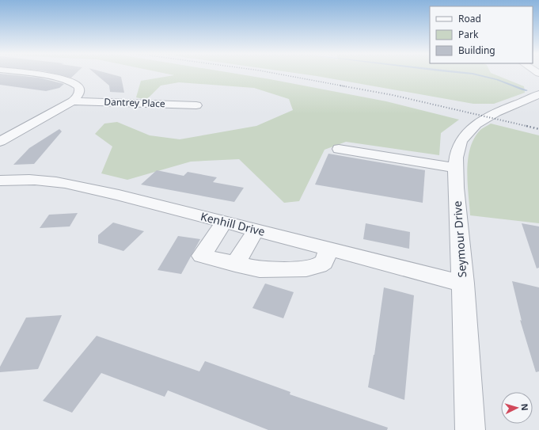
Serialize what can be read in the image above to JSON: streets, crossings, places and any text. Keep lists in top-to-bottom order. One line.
{"streets":{"street":["Dantrey Place","Kenhill Drive","Seymour Drive"]},"crossings":[["Kenhill Drive","Seymour Drive"]],"legend":["Road","Park","Building"],"north":"right"}
